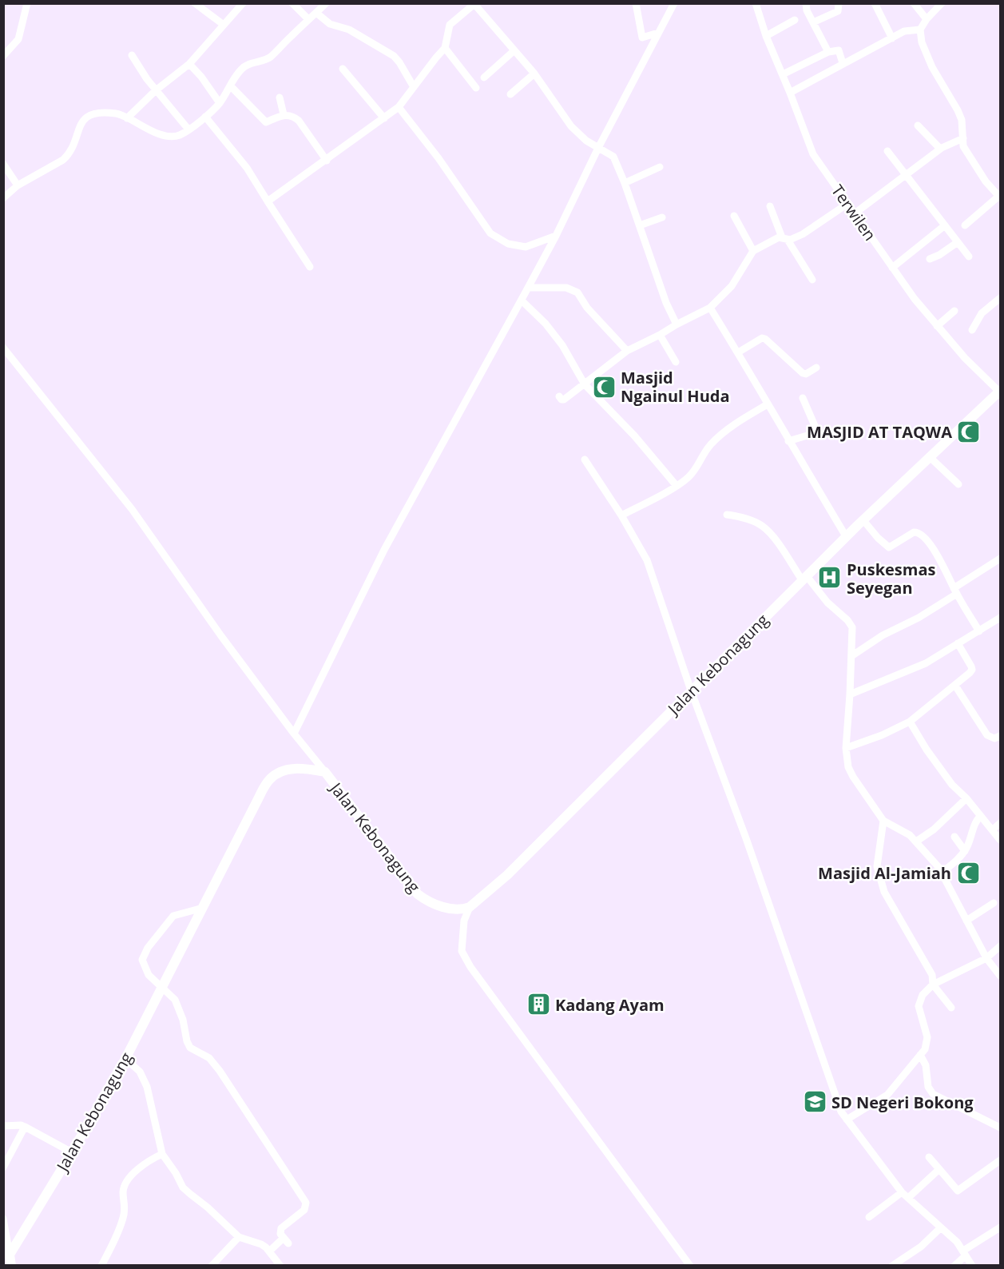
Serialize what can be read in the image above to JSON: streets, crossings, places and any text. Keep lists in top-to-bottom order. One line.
{"streets":{"main road":["Jalan Kebonagung"],"street":["Terwilen"]},"crossings":[["Terwilen","Jalan Kebonagung"]],"places":{"mosque":["Masjid Ngainul Huda","MASJID AT TAQWA","Masjid Al-Jamiah"],"hospital":["Puskesmas Seyegan"],"building":["Kadang Ayam"],"school or university":["SD Negeri Bokong"]}}
